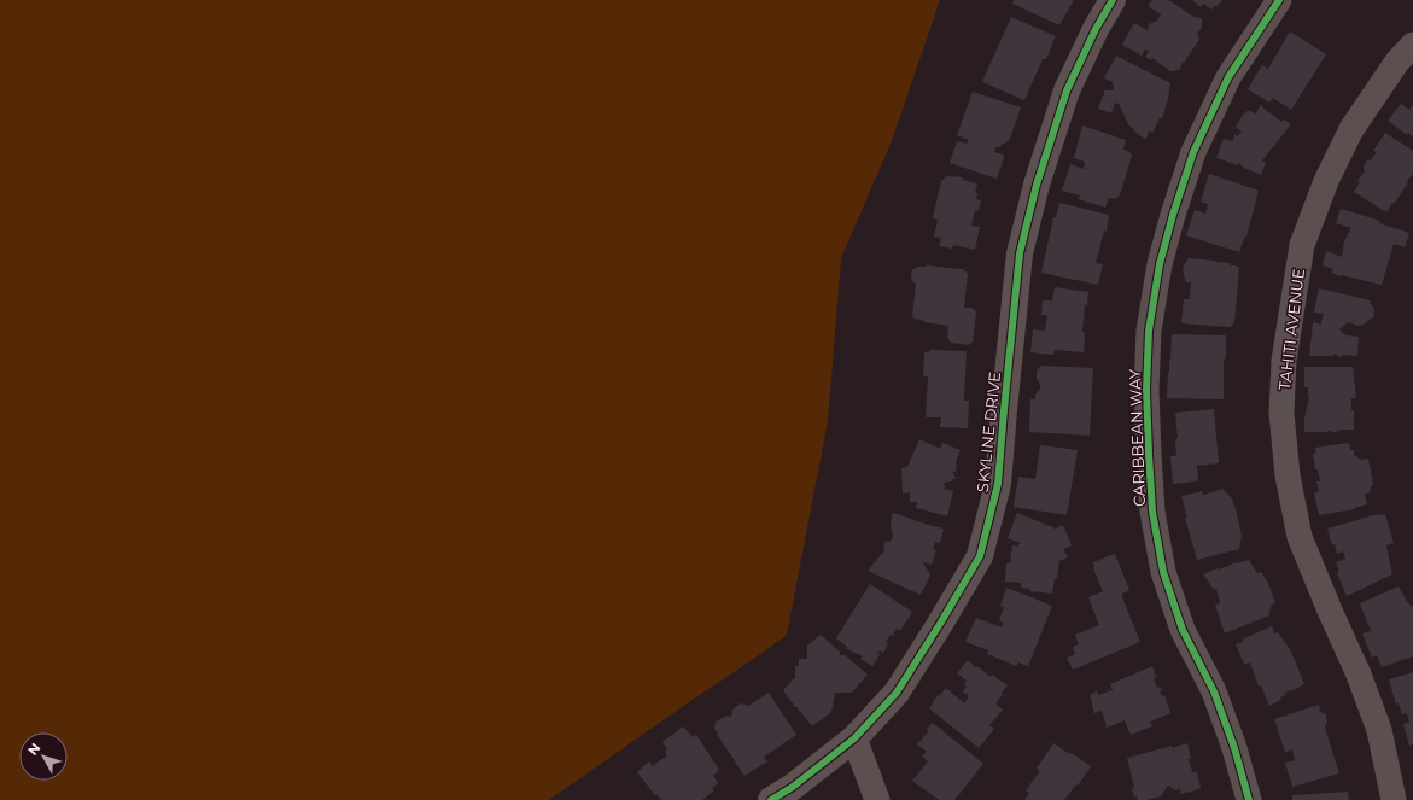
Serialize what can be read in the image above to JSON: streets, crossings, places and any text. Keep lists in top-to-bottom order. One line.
{"streets":{"street":["TAHITI AVENUE","SKYLINE DRIVE","CARIBBEAN WAY"]},"north":"top left"}
